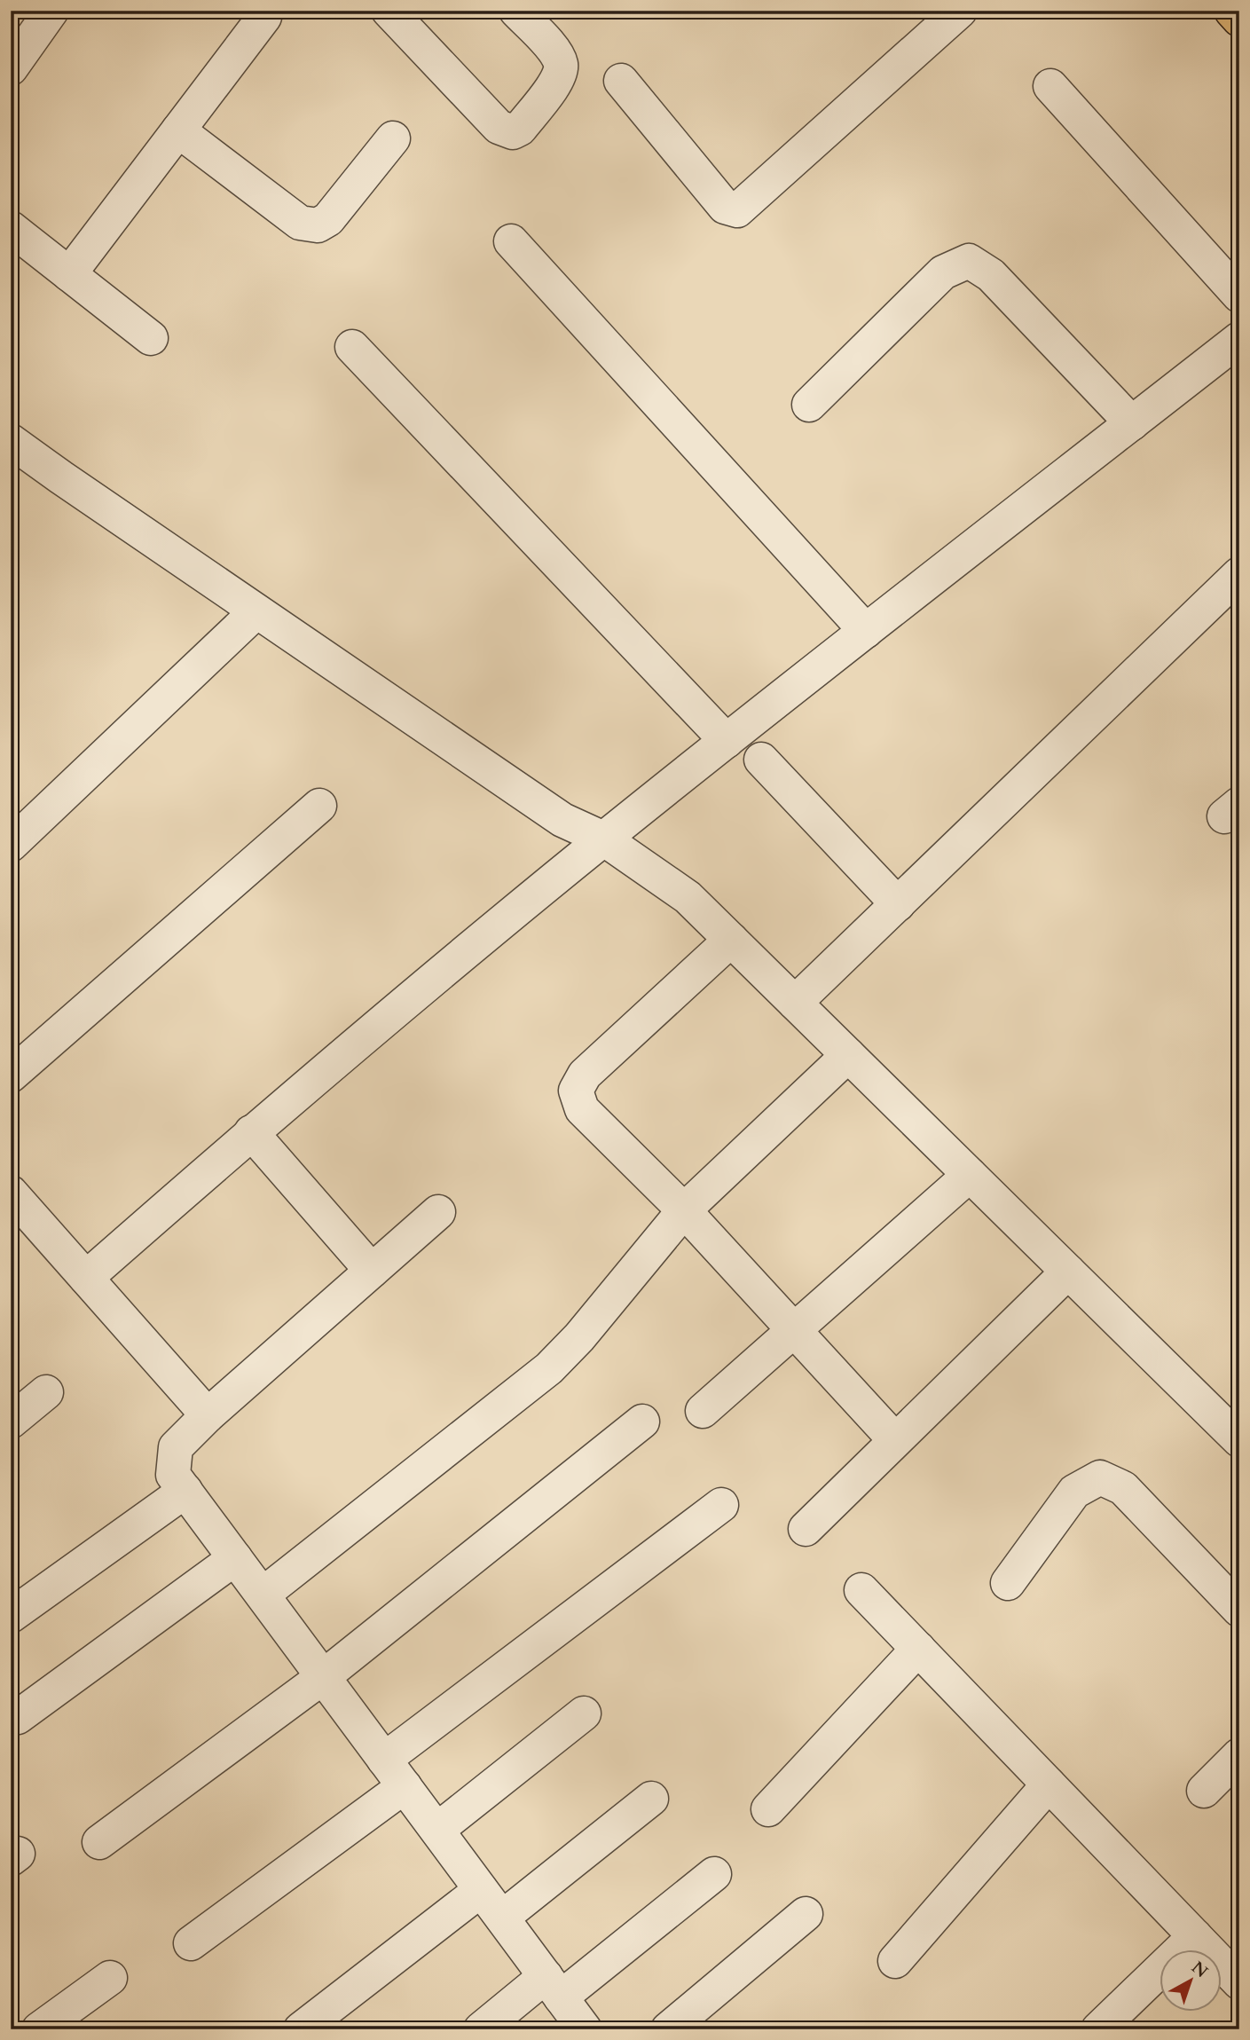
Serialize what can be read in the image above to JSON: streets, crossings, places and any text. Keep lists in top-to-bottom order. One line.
{"north":"top right"}
